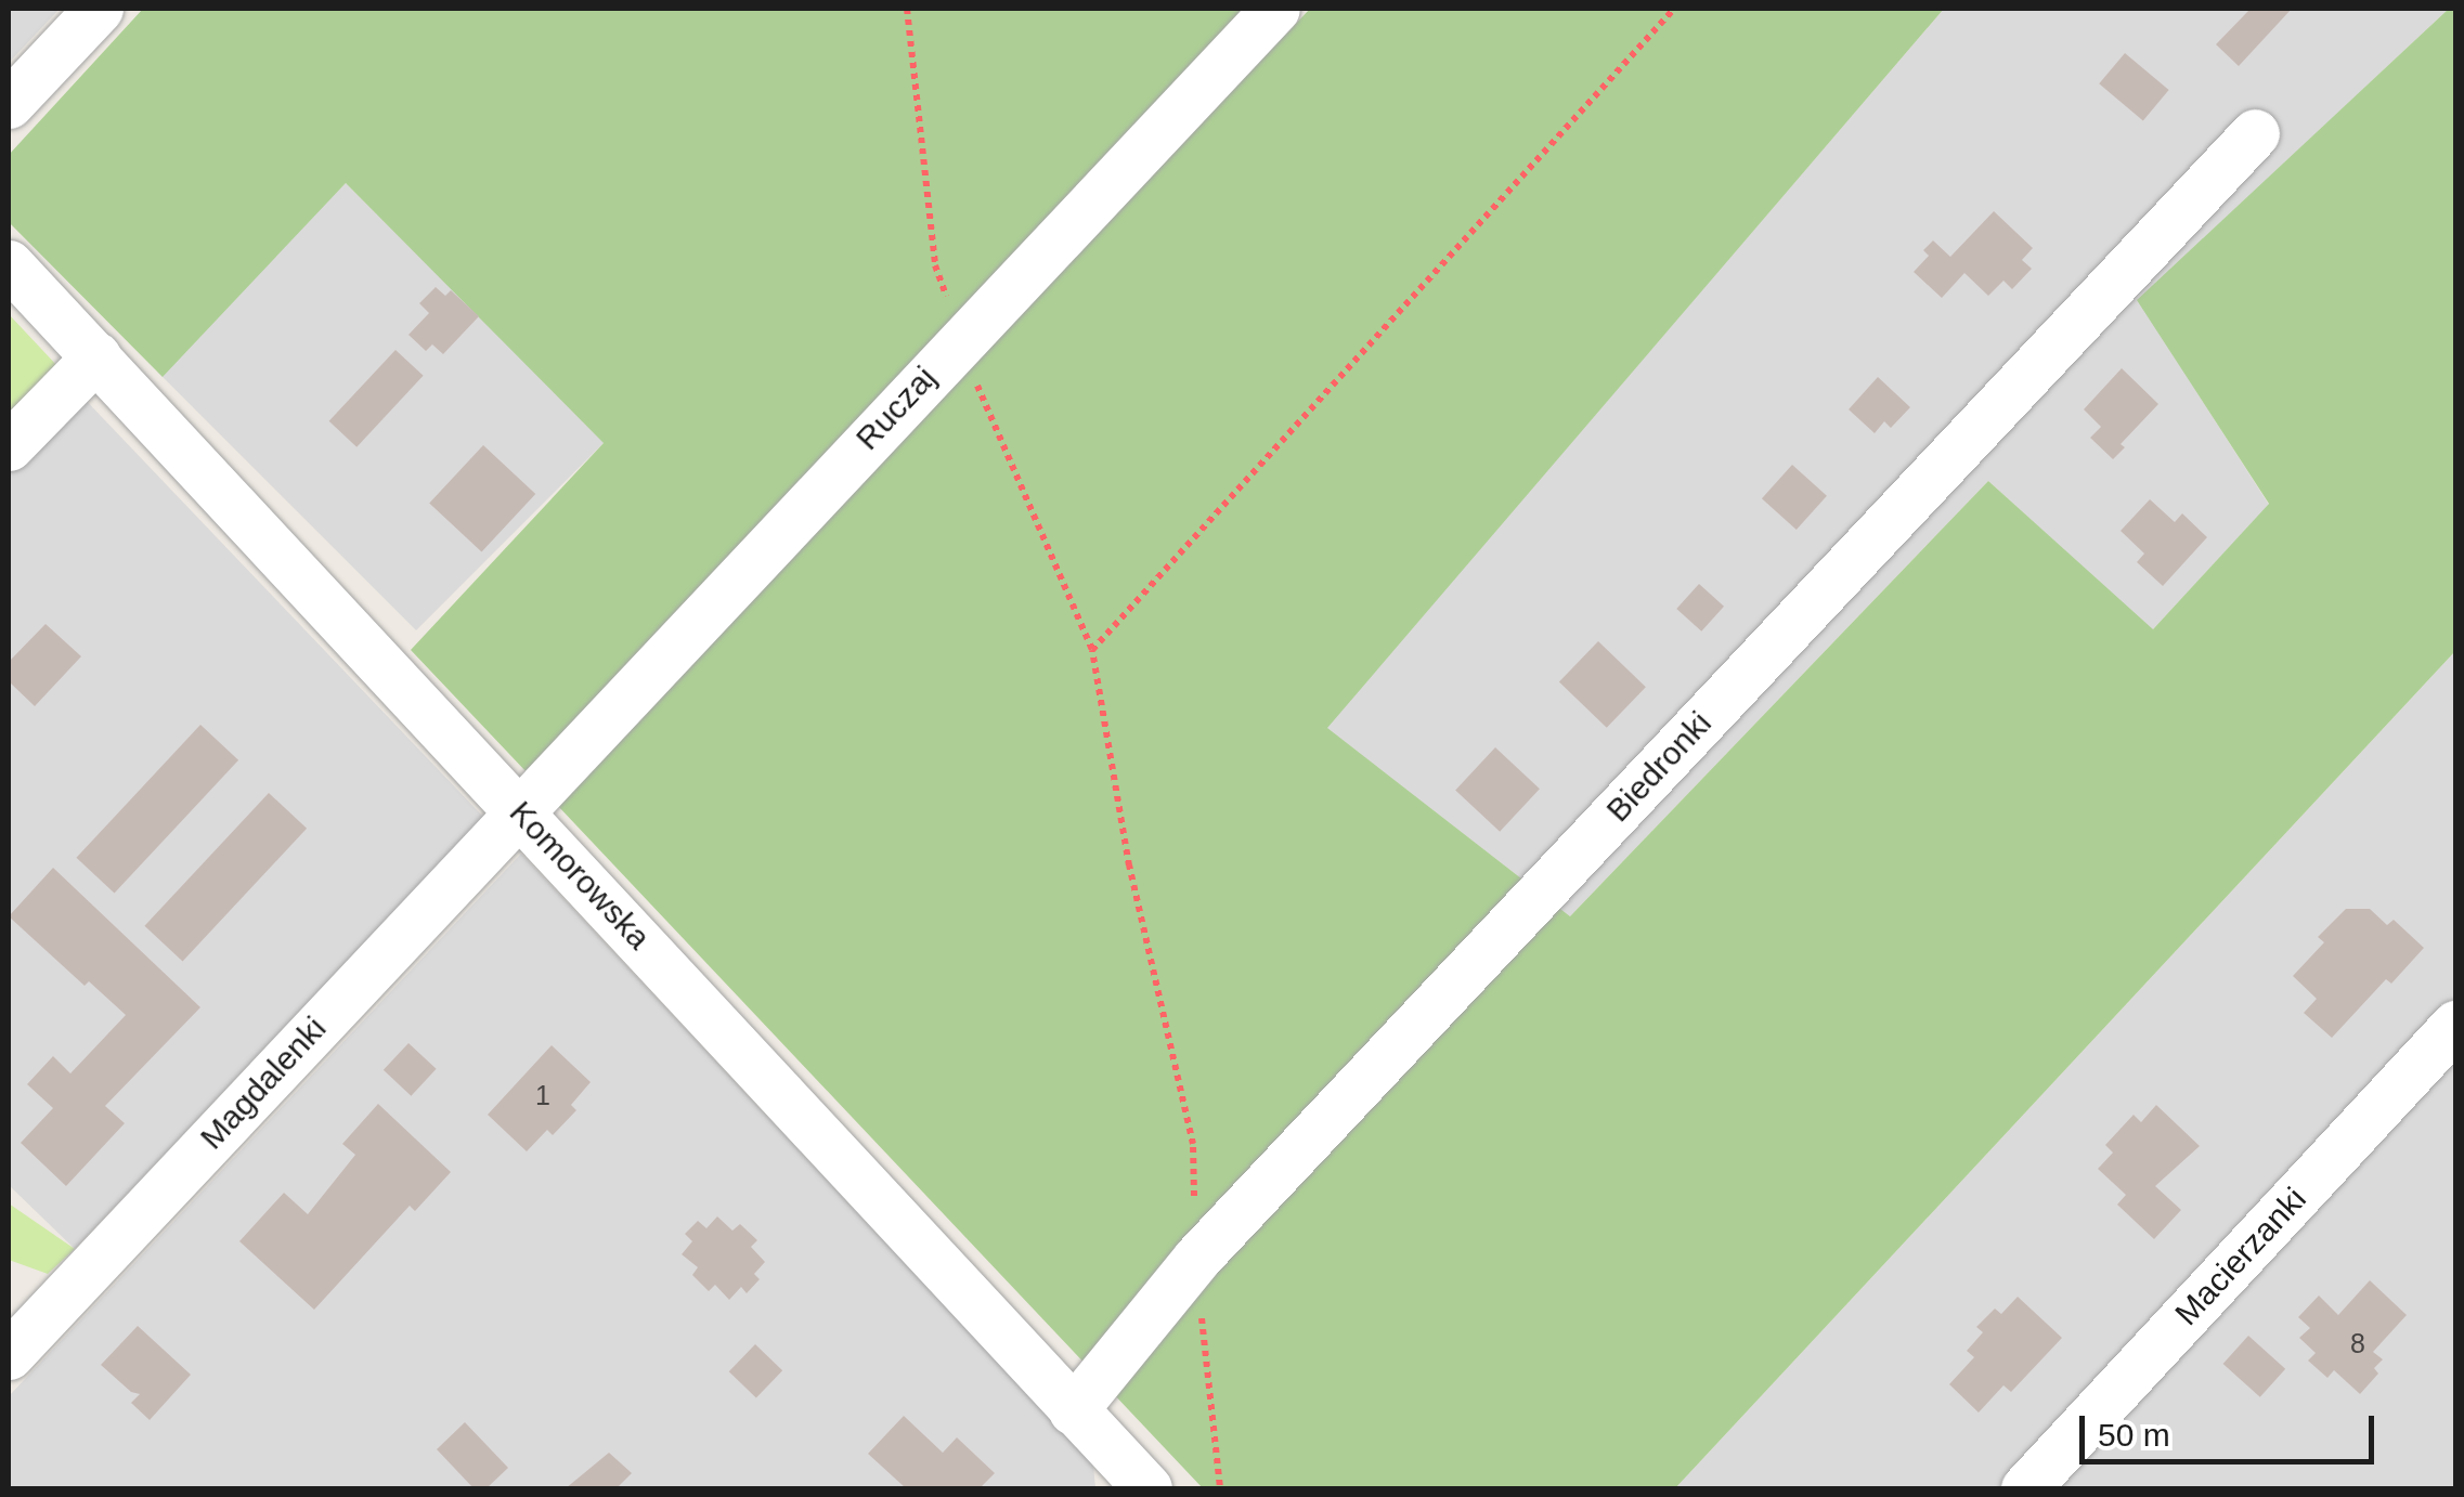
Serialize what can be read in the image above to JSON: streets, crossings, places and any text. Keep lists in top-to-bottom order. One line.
{"streets":{"street":["Ruczaj","Biedronki","Komorowska","Magdalenki","Macierzanki"]},"crossings":[["Ruczaj","Komorowska"],["Ruczaj","Magdalenki"],["Biedronki","Komorowska"],["Komorowska","Magdalenki"]],"house_numbers":["1","8"],"scale_bar":"50 m"}
